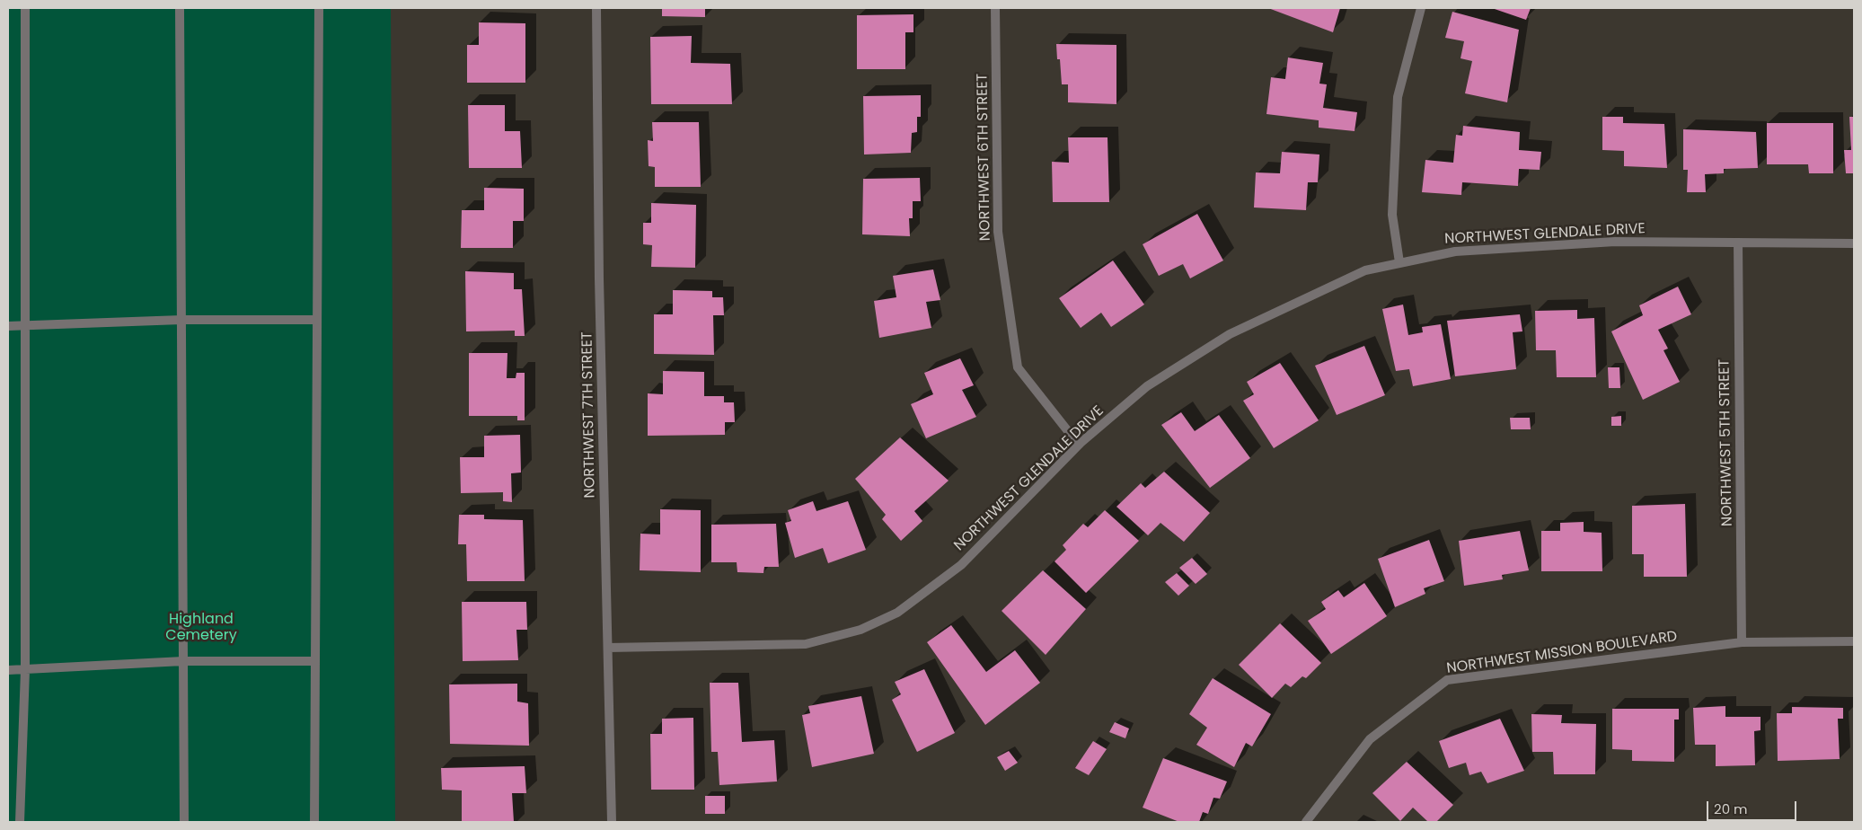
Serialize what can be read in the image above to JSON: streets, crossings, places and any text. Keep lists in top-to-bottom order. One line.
{"streets":{"street":["NORTHWEST 6TH STREET","NORTHWEST GLENDALE DRIVE","NORTHWEST 7TH STREET","NORTHWEST 5TH STREET","NORTHWEST MISSION BOULEVARD"]},"crossings":[["NORTHWEST 6TH STREET","NORTHWEST GLENDALE DRIVE"],["NORTHWEST GLENDALE DRIVE","NORTHWEST 7TH STREET"],["NORTHWEST GLENDALE DRIVE","NORTHWEST 5TH STREET"],["NORTHWEST 5TH STREET","NORTHWEST MISSION BOULEVARD"]],"parks":["Highland Cemetery"],"scale_bar":"20 m"}
